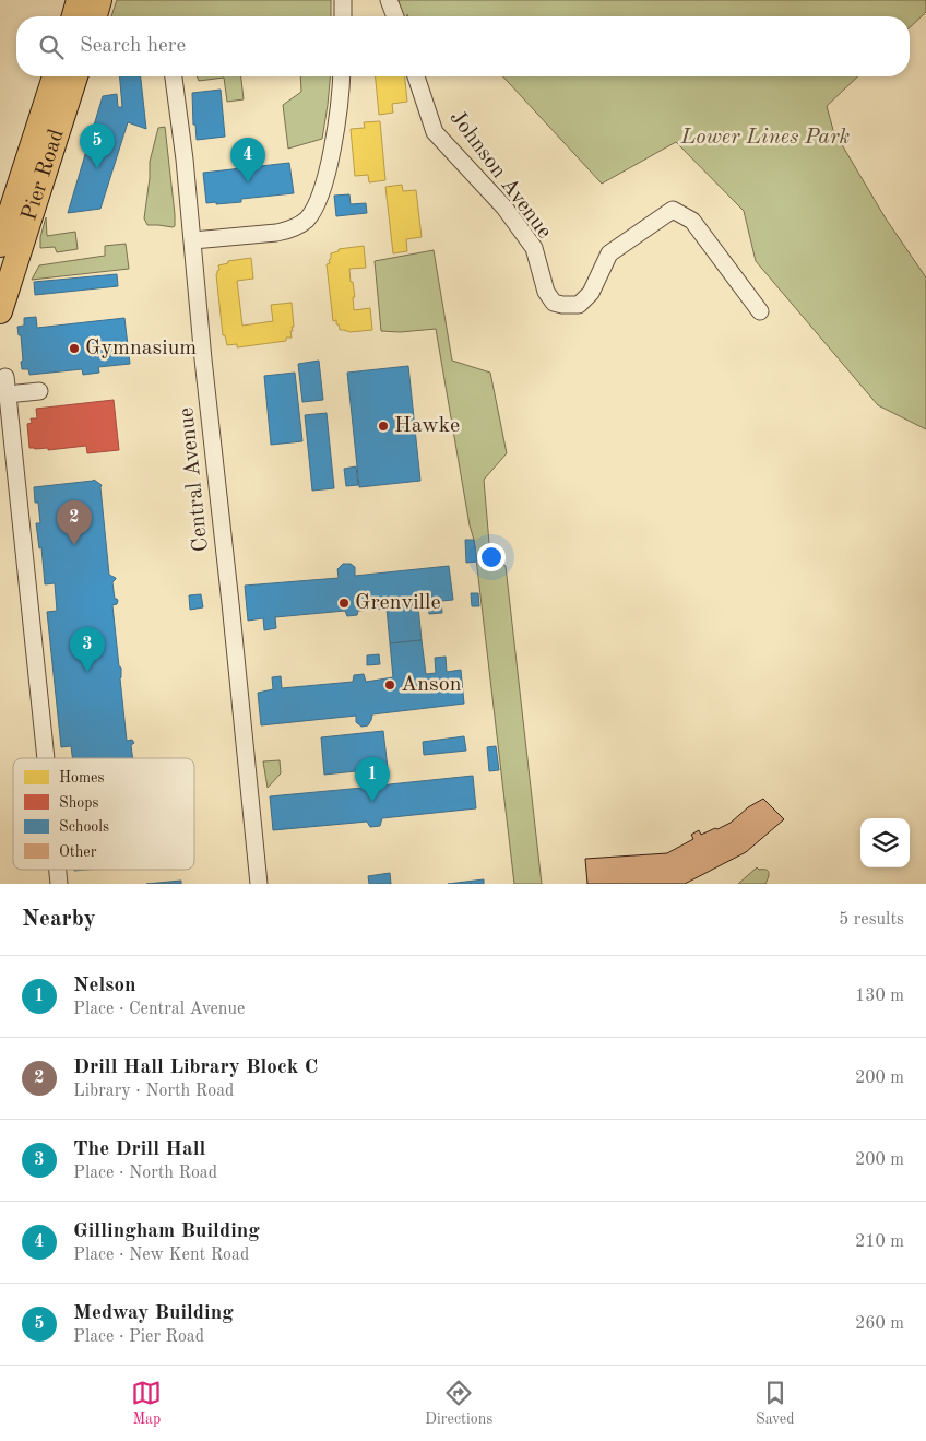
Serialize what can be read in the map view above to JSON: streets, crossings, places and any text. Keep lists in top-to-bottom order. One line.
{"streets":{"main road":["Pier Road"],"street":["Johnson Avenue","Central Avenue"]},"parks":["Lower Lines Park"],"places":["Gymnasium","Hawke","Grenville","Anson"],"legend":["Homes","Shops","Schools","Other"],"page":{"search":"Search here","pins":["5","4","2","3","1"],"heading":["Nearby","5 results"],"list":[{"mark":"1","name":"Nelson","note":"Place · Central Avenue","value":"130 m"},{"mark":"2","name":"Drill Hall Library Block C","note":"Library · North Road","value":"200 m"},{"mark":"3","name":"The Drill Hall","note":"Place · North Road","value":"200 m"},{"mark":"4","name":"Gillingham Building","note":"Place · New Kent Road","value":"210 m"},{"mark":"5","name":"Medway Building","note":"Place · Pier Road","value":"260 m"}],"nav":["Map","Directions","Saved"]}}
